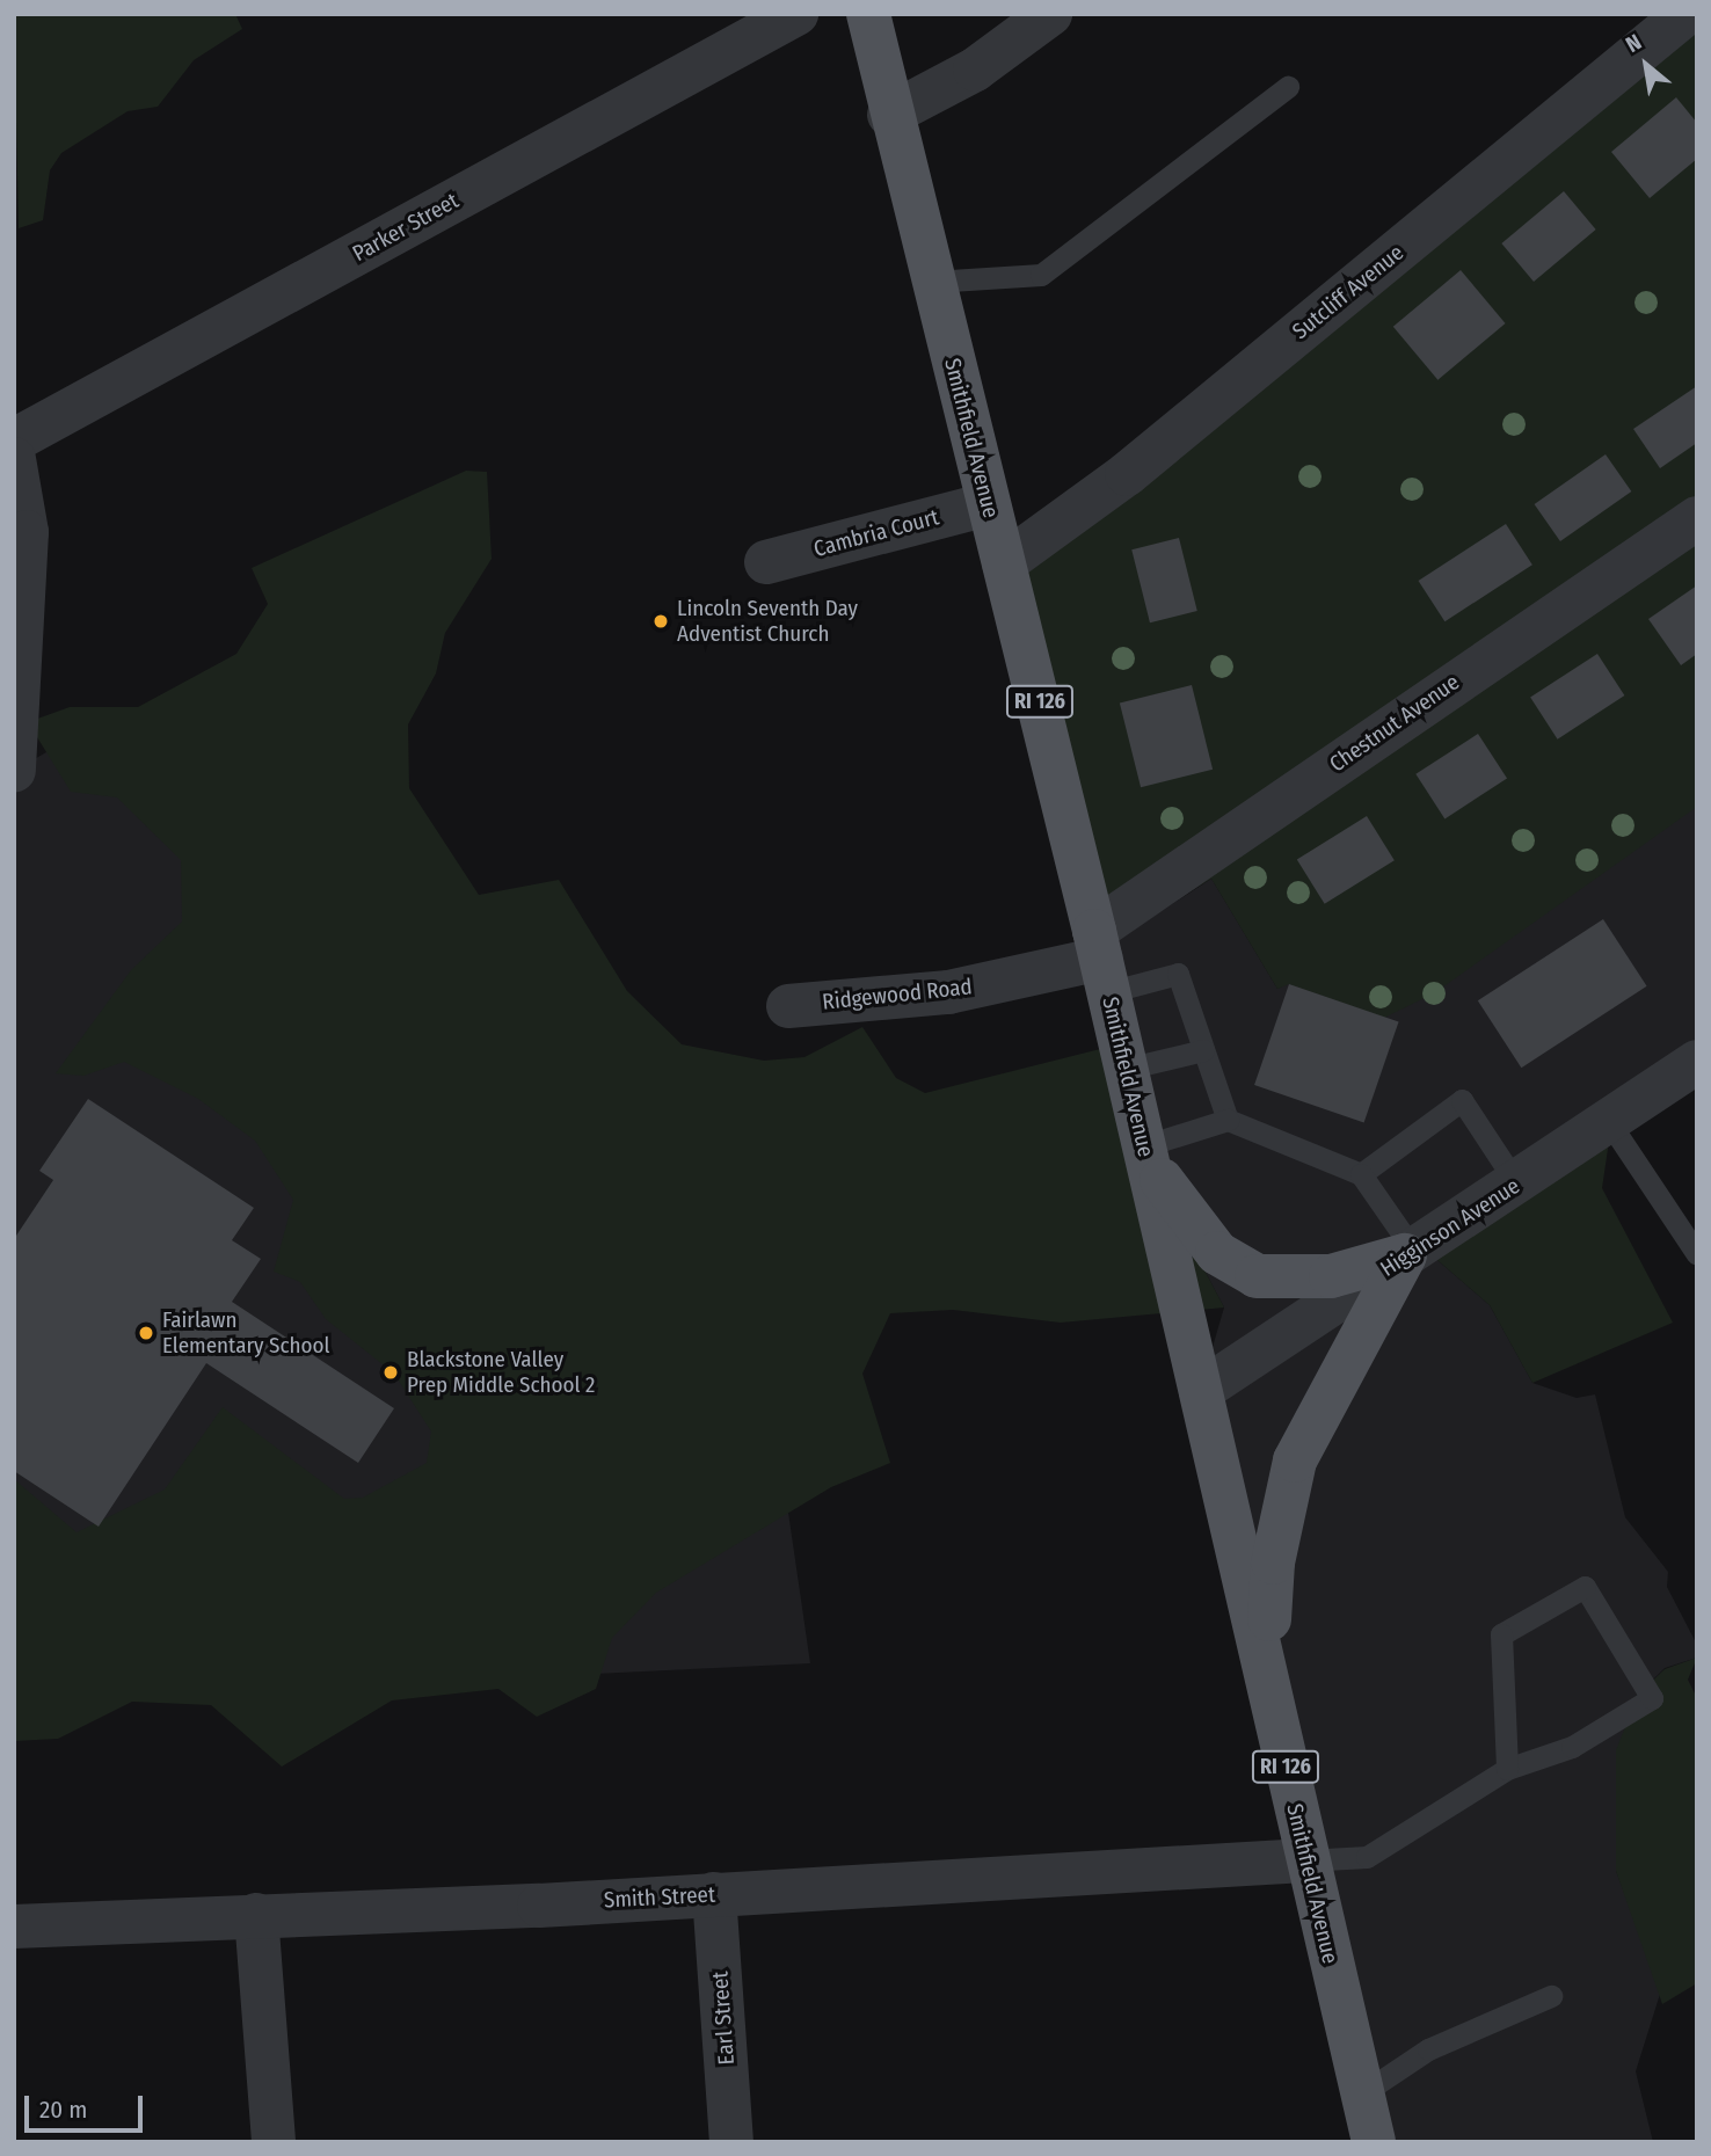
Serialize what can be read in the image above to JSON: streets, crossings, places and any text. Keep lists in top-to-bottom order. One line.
{"streets":{"main road":["Smithfield Avenue","RI 126"],"street":["Parker Street","Sutcliff Avenue","Cambria Court","Chestnut Avenue","Ridgewood Road","Higginson Avenue","Smith Street","Earl Street"]},"crossings":[["Sutcliff Avenue","Smithfield Avenue"],["Smithfield Avenue","Cambria Court"],["Smithfield Avenue","Chestnut Avenue"],["Smithfield Avenue","Ridgewood Road"],["Smithfield Avenue","Higginson Avenue"],["Smithfield Avenue","Smith Street"],["Chestnut Avenue","Ridgewood Road"],["Smith Street","Earl Street"]],"places":["Lincoln Seventh Day Adventist Church","Fairlawn Elementary School","Blackstone Valley Prep Middle School 2"],"scale_bar":"20 m","north":"top left"}
